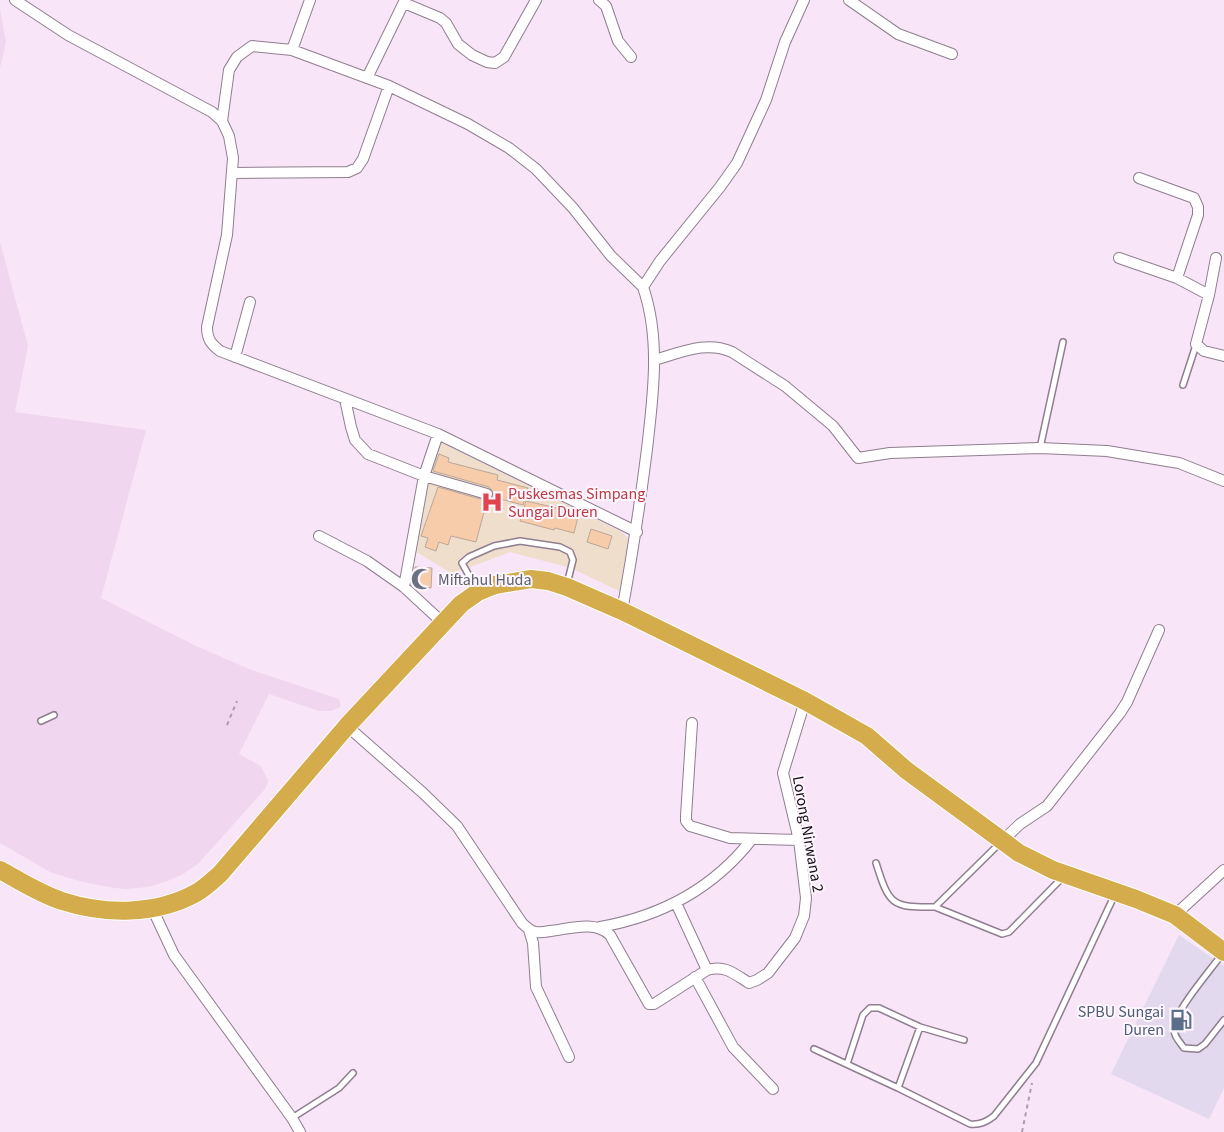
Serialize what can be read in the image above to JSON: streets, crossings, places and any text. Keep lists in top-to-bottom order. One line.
{"streets":{"street":["Lorong Nirwana 2"]},"places":{"hospital":["Puskesmas Simpang Sungai Duren"],"mosque":["Miftahul Huda"],"fuel station":["SPBU Sungai Duren"]}}
